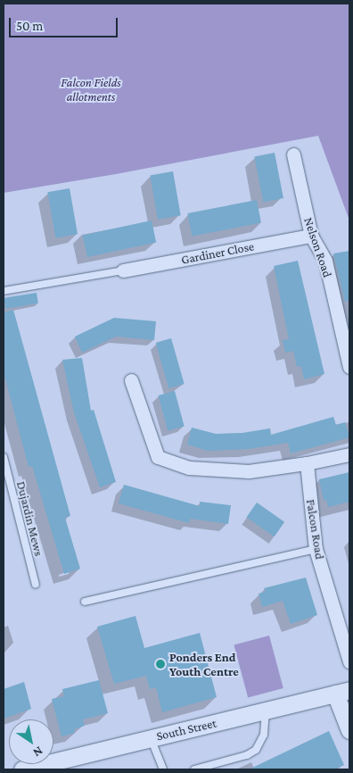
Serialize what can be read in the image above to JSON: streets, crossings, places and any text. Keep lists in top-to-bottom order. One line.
{"streets":{"street":["Nelson Road","Gardiner Close","Falcon Road","South Street"],"lane":["Dujardin Mews"]},"crossings":[["Nelson Road","Gardiner Close"]],"parks":["Falcon Fields allotments"],"places":["Ponders End Youth Centre"],"scale_bar":"50 m","north":"bottom right"}
